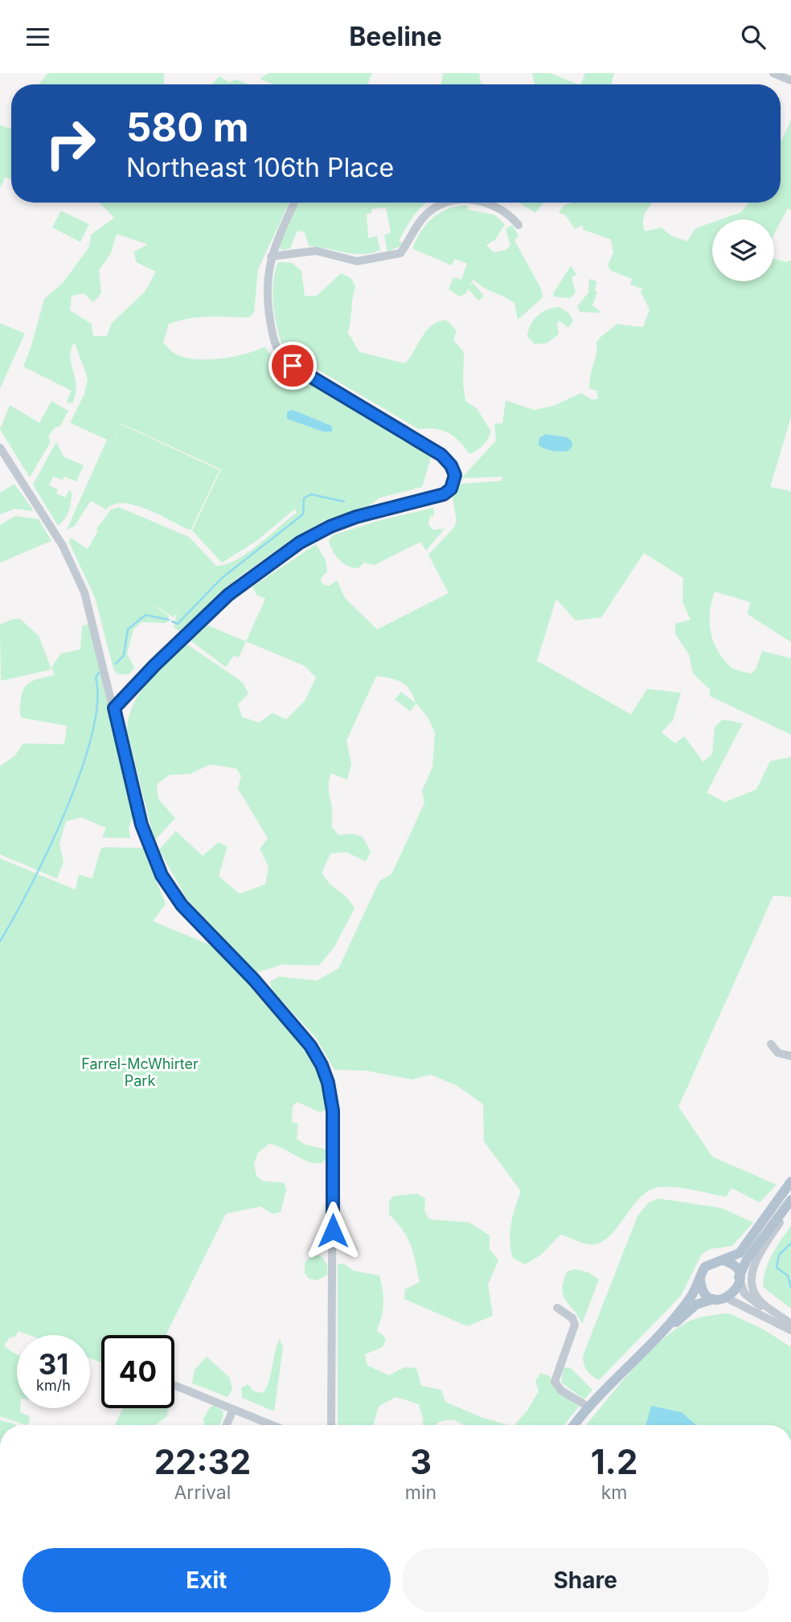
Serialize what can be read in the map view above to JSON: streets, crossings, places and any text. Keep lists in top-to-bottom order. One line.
{"parks":["Farrel-McWhirter Park"],"page":{"header":"Beeline","turn":["580 m","Northeast 106th Place"],"speed":"31 km/h","limit":"40","eta":["22:32","Arrival","3","min","1.2","km"],"buttons":["Exit","Share"]}}
